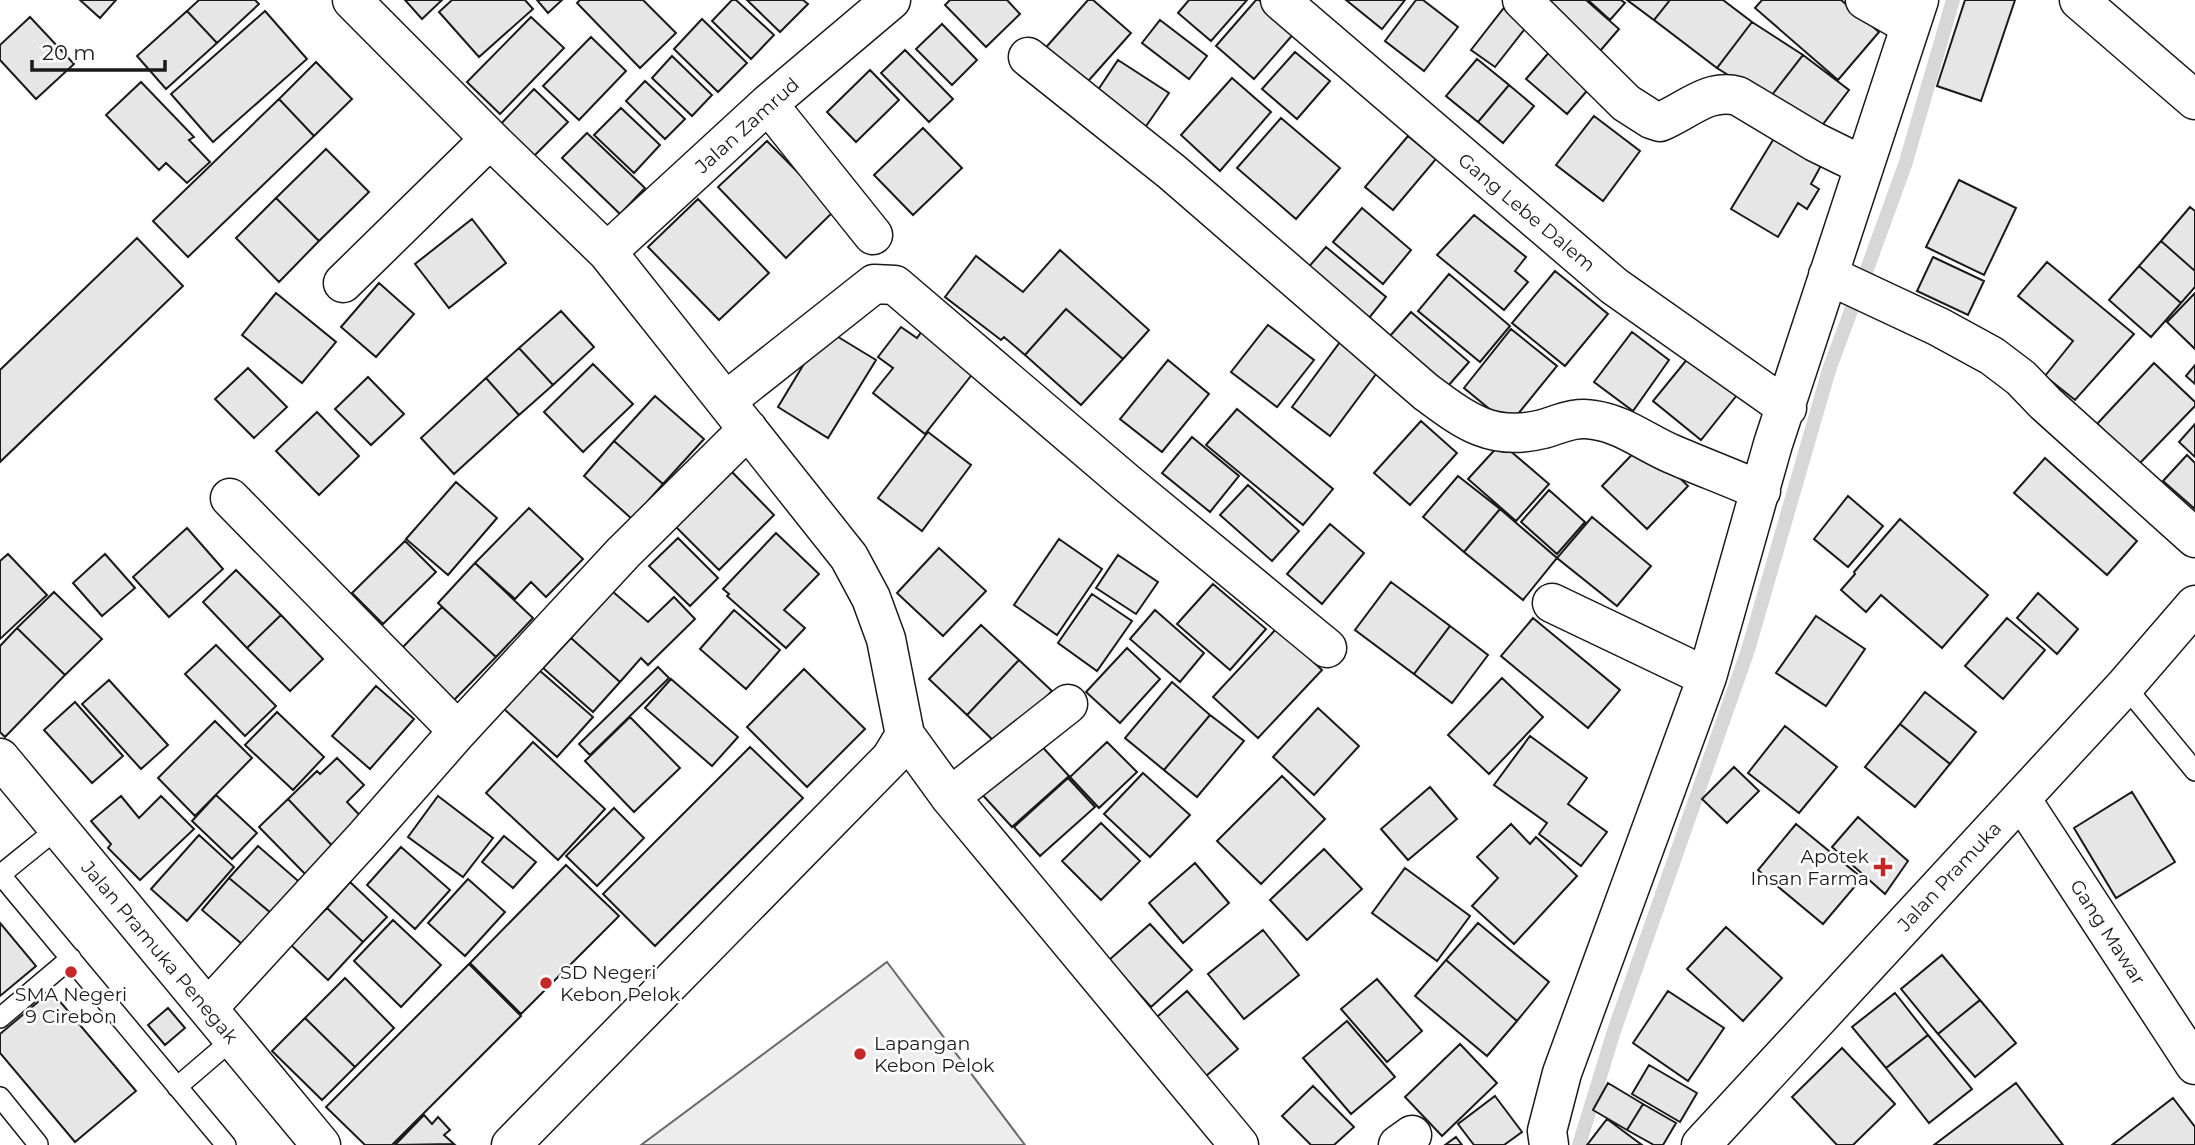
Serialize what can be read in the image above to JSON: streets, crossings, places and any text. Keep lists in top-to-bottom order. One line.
{"streets":{"street":["Jalan Zamrud","Gang Lebe Dalem","Jalan Pramuka","Gang Mawar","Jalan Pramuka Penegak"]},"crossings":[["Jalan Pramuka","Gang Mawar"]],"places":{"health":["Apotek Insan Farma"],"other":["SMA Negeri 9 Cirebon","SD Negeri Kebon Pelok","Lapangan Kebon Pelok"]},"scale_bar":"20 m"}
